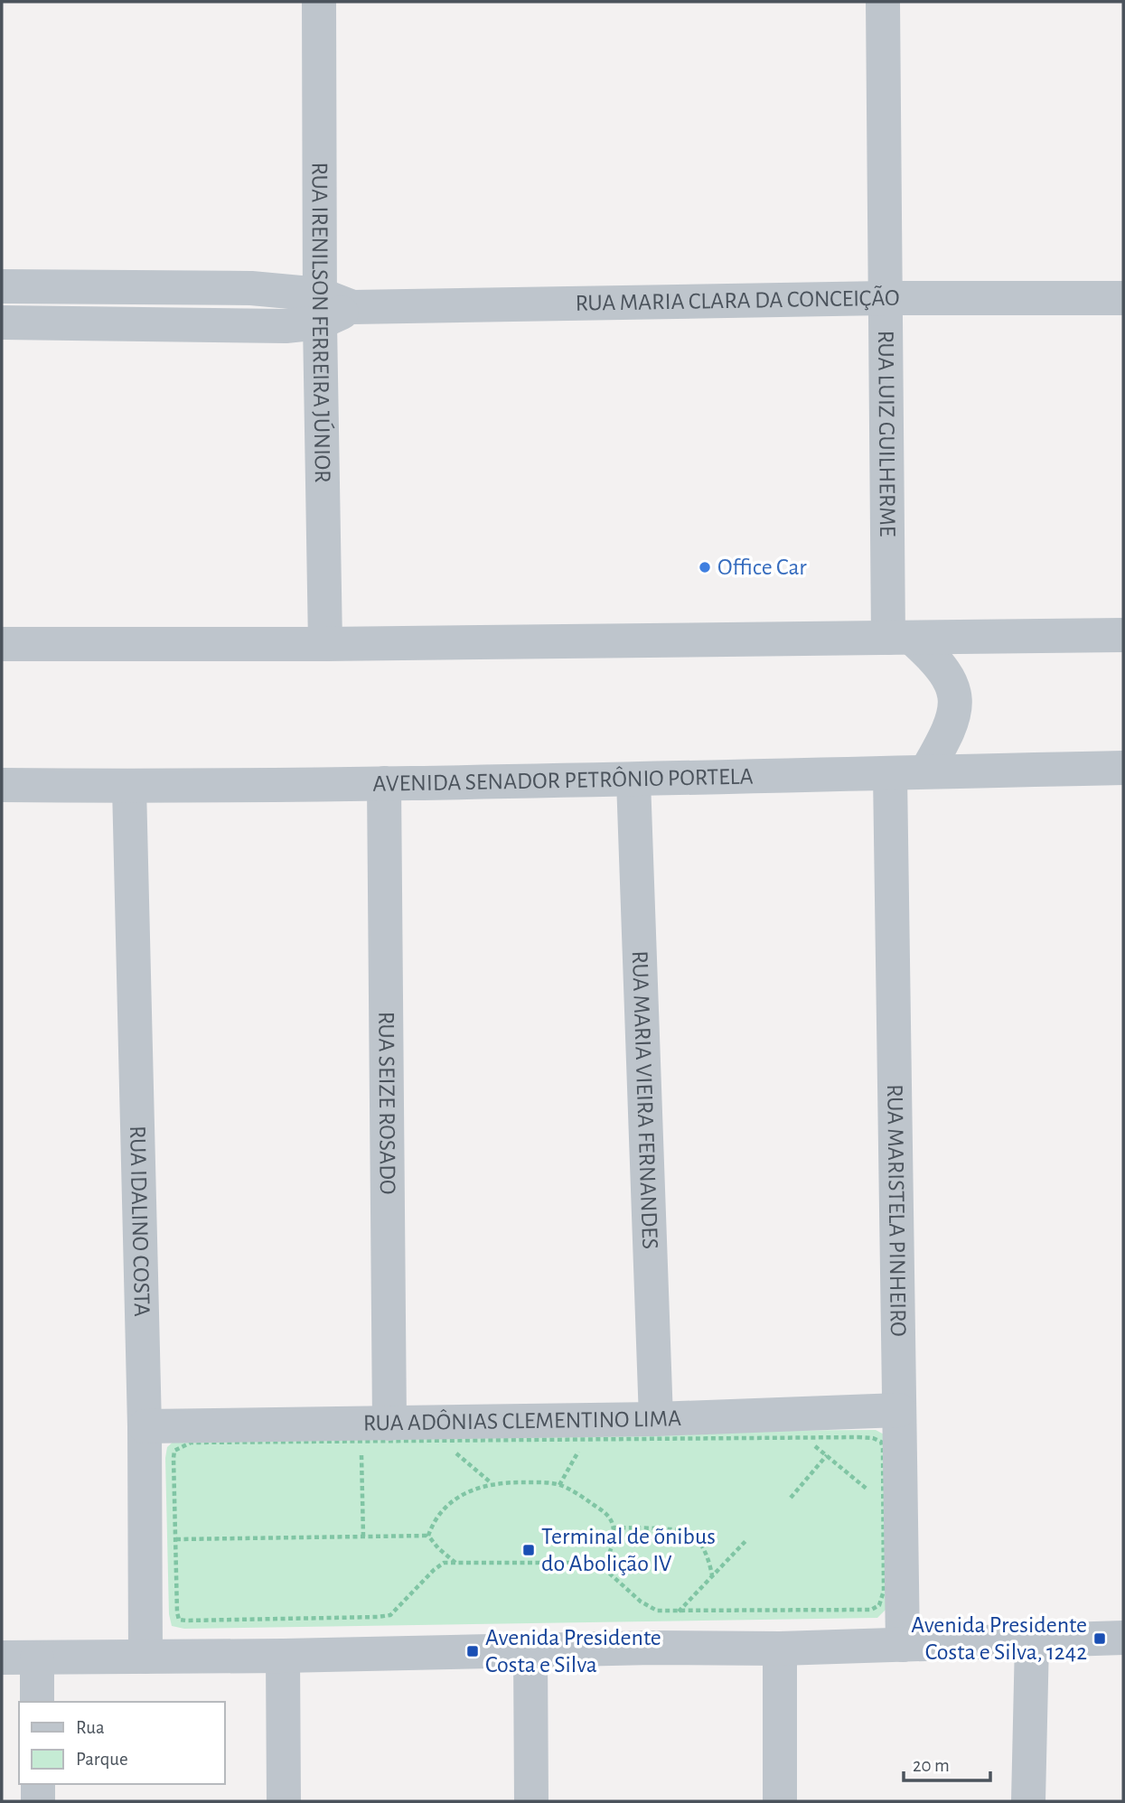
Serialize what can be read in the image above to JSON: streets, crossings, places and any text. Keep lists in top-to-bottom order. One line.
{"streets":{"street":["RUA MARIA CLARA DA CONCEIÇÃO","RUA IRENILSON FERREIRA JÚNIOR","RUA LUIZ GUILHERME","AVENIDA SENADOR PETRÔNIO PORTELA","RUA MARIA VIEIRA FERNANDES","RUA SEIZE ROSADO","RUA MARISTELA PINHEIRO","RUA IDALINO COSTA","RUA ADÔNIAS CLEMENTINO LIMA"]},"crossings":[["RUA MARIA CLARA DA CONCEIÇÃO","RUA IRENILSON FERREIRA JÚNIOR"],["RUA MARIA CLARA DA CONCEIÇÃO","RUA LUIZ GUILHERME"],["AVENIDA SENADOR PETRÔNIO PORTELA","RUA MARIA VIEIRA FERNANDES"],["AVENIDA SENADOR PETRÔNIO PORTELA","RUA SEIZE ROSADO"],["AVENIDA SENADOR PETRÔNIO PORTELA","RUA MARISTELA PINHEIRO"],["AVENIDA SENADOR PETRÔNIO PORTELA","RUA IDALINO COSTA"],["RUA MARIA VIEIRA FERNANDES","RUA ADÔNIAS CLEMENTINO LIMA"],["RUA SEIZE ROSADO","RUA ADÔNIAS CLEMENTINO LIMA"],["RUA MARISTELA PINHEIRO","RUA ADÔNIAS CLEMENTINO LIMA"],["RUA IDALINO COSTA","RUA ADÔNIAS CLEMENTINO LIMA"]],"places":{"other":["Office Car"],"transit":["Terminal de õnibus do Abolição IV","Avenida Presidente Costa e Silva, 1242","Avenida Presidente Costa e Silva"]},"legend":["Rua","Parque"],"scale_bar":"20 m"}
